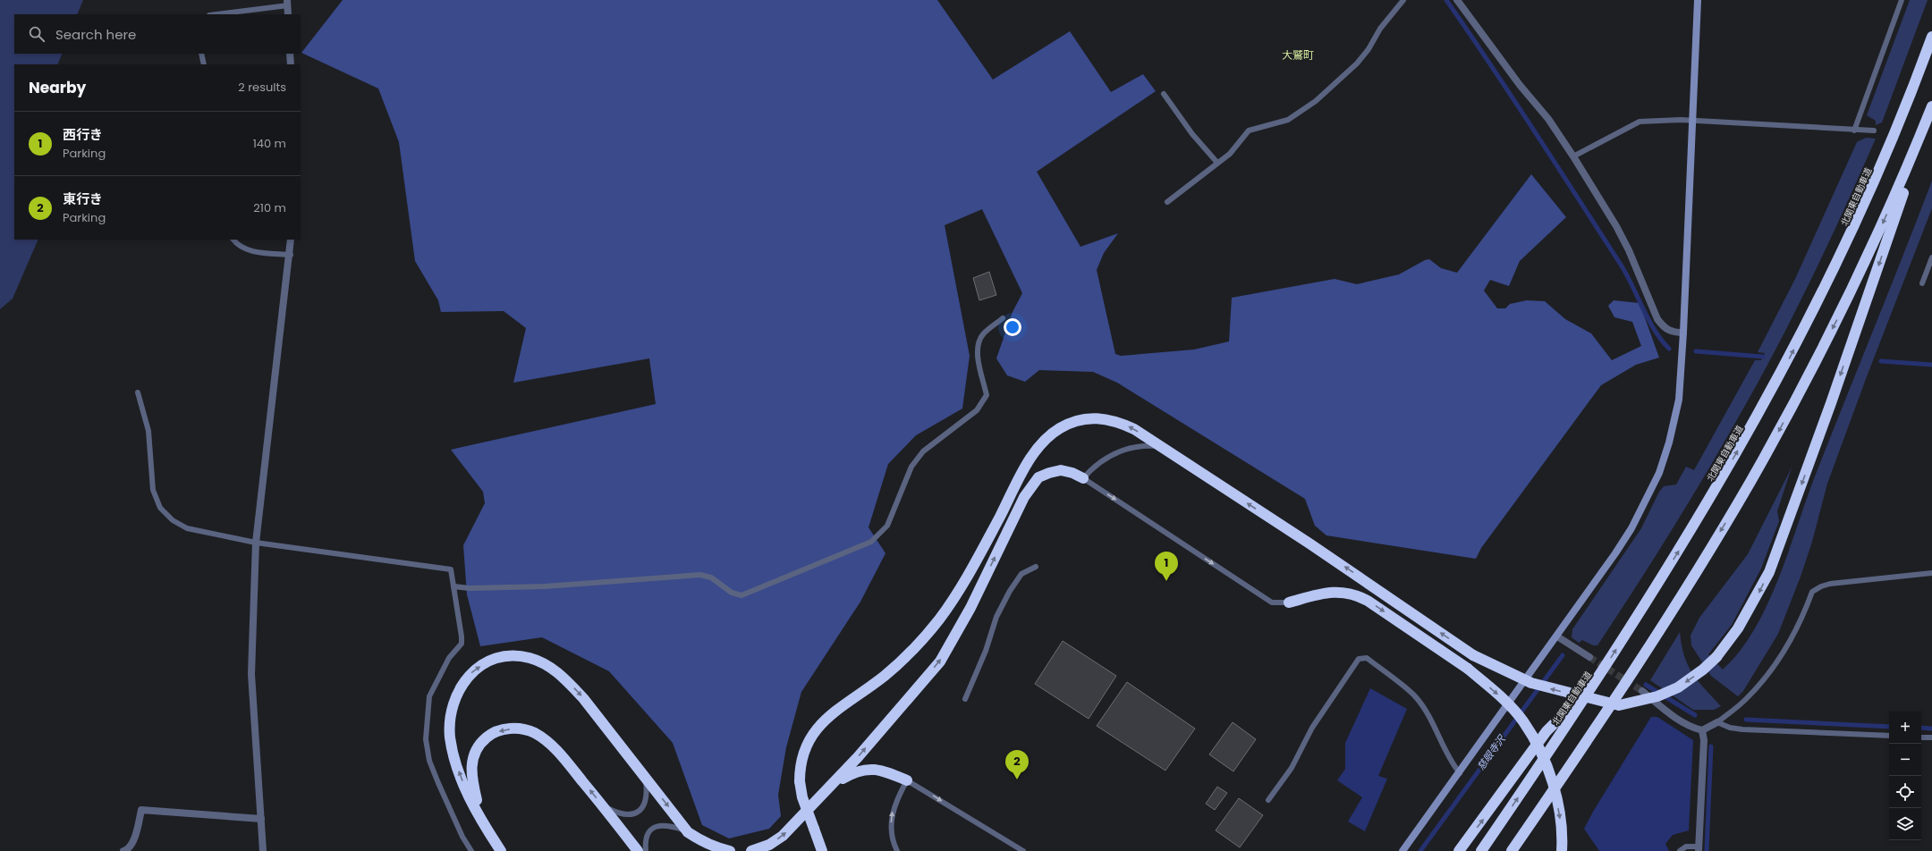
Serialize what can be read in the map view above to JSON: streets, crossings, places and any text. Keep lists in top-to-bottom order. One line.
{"streets":{"highway":["北関東自動車道"]},"districts":["大鷲町"],"water":["慈眼寺沢"],"page":{"search":"Search here","heading":["Nearby","2 results"],"list":[{"mark":"1","name":"西行き","note":"Parking","value":"140 m"},{"mark":"2","name":"東行き","note":"Parking","value":"210 m"}],"pins":["1","2"],"map_buttons":["+","−"]}}
